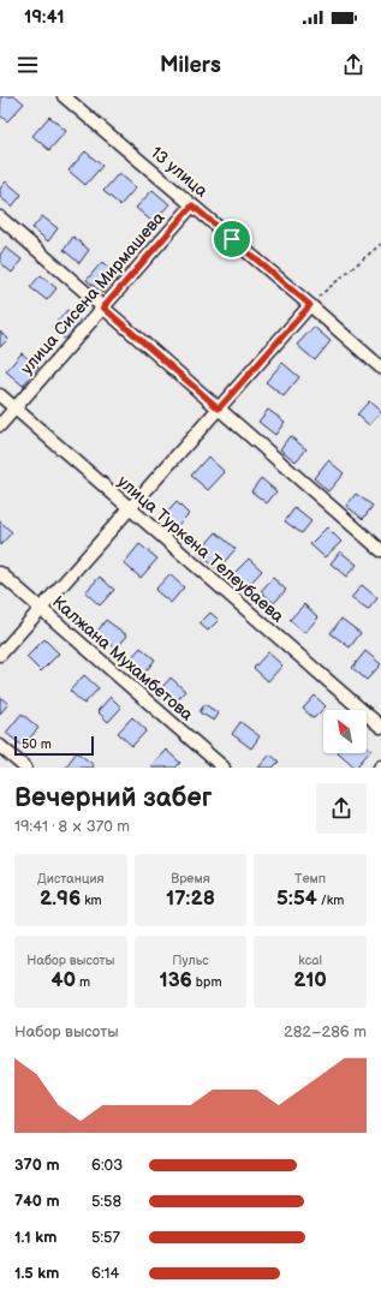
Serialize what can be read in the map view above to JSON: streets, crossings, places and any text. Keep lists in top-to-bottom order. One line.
{"streets":{"street":["13 улица","улица Сисена Мирмашева","улица Туркена Телеубаева","Калжана Мухамбетова"]},"crossings":[["13 улица","улица Сисена Мирмашева"],["улица Сисена Мирмашева","улица Туркена Телеубаева"]],"scale_bar":"50 m","north":"top left","page":{"status":"19:41","header":"Milers","scale":"50 m","heading":["Вечерний забег","19:41 · 8 × 370 m"],"stats":[["Дистанция","2.96 km"],["Время","17:28"],["Темп","5:54 /km"],["Набор высоты","40 m"],["Пульс","136 bpm"],["kcal","210"]],"chart":["Набор высоты","282–286 m"],"list":[{"name":"370 m","note":"6:03"},{"name":"740 m","note":"5:58"},{"name":"1.1 km","note":"5:57"},{"name":"1.5 km","note":"6:14"}]}}
